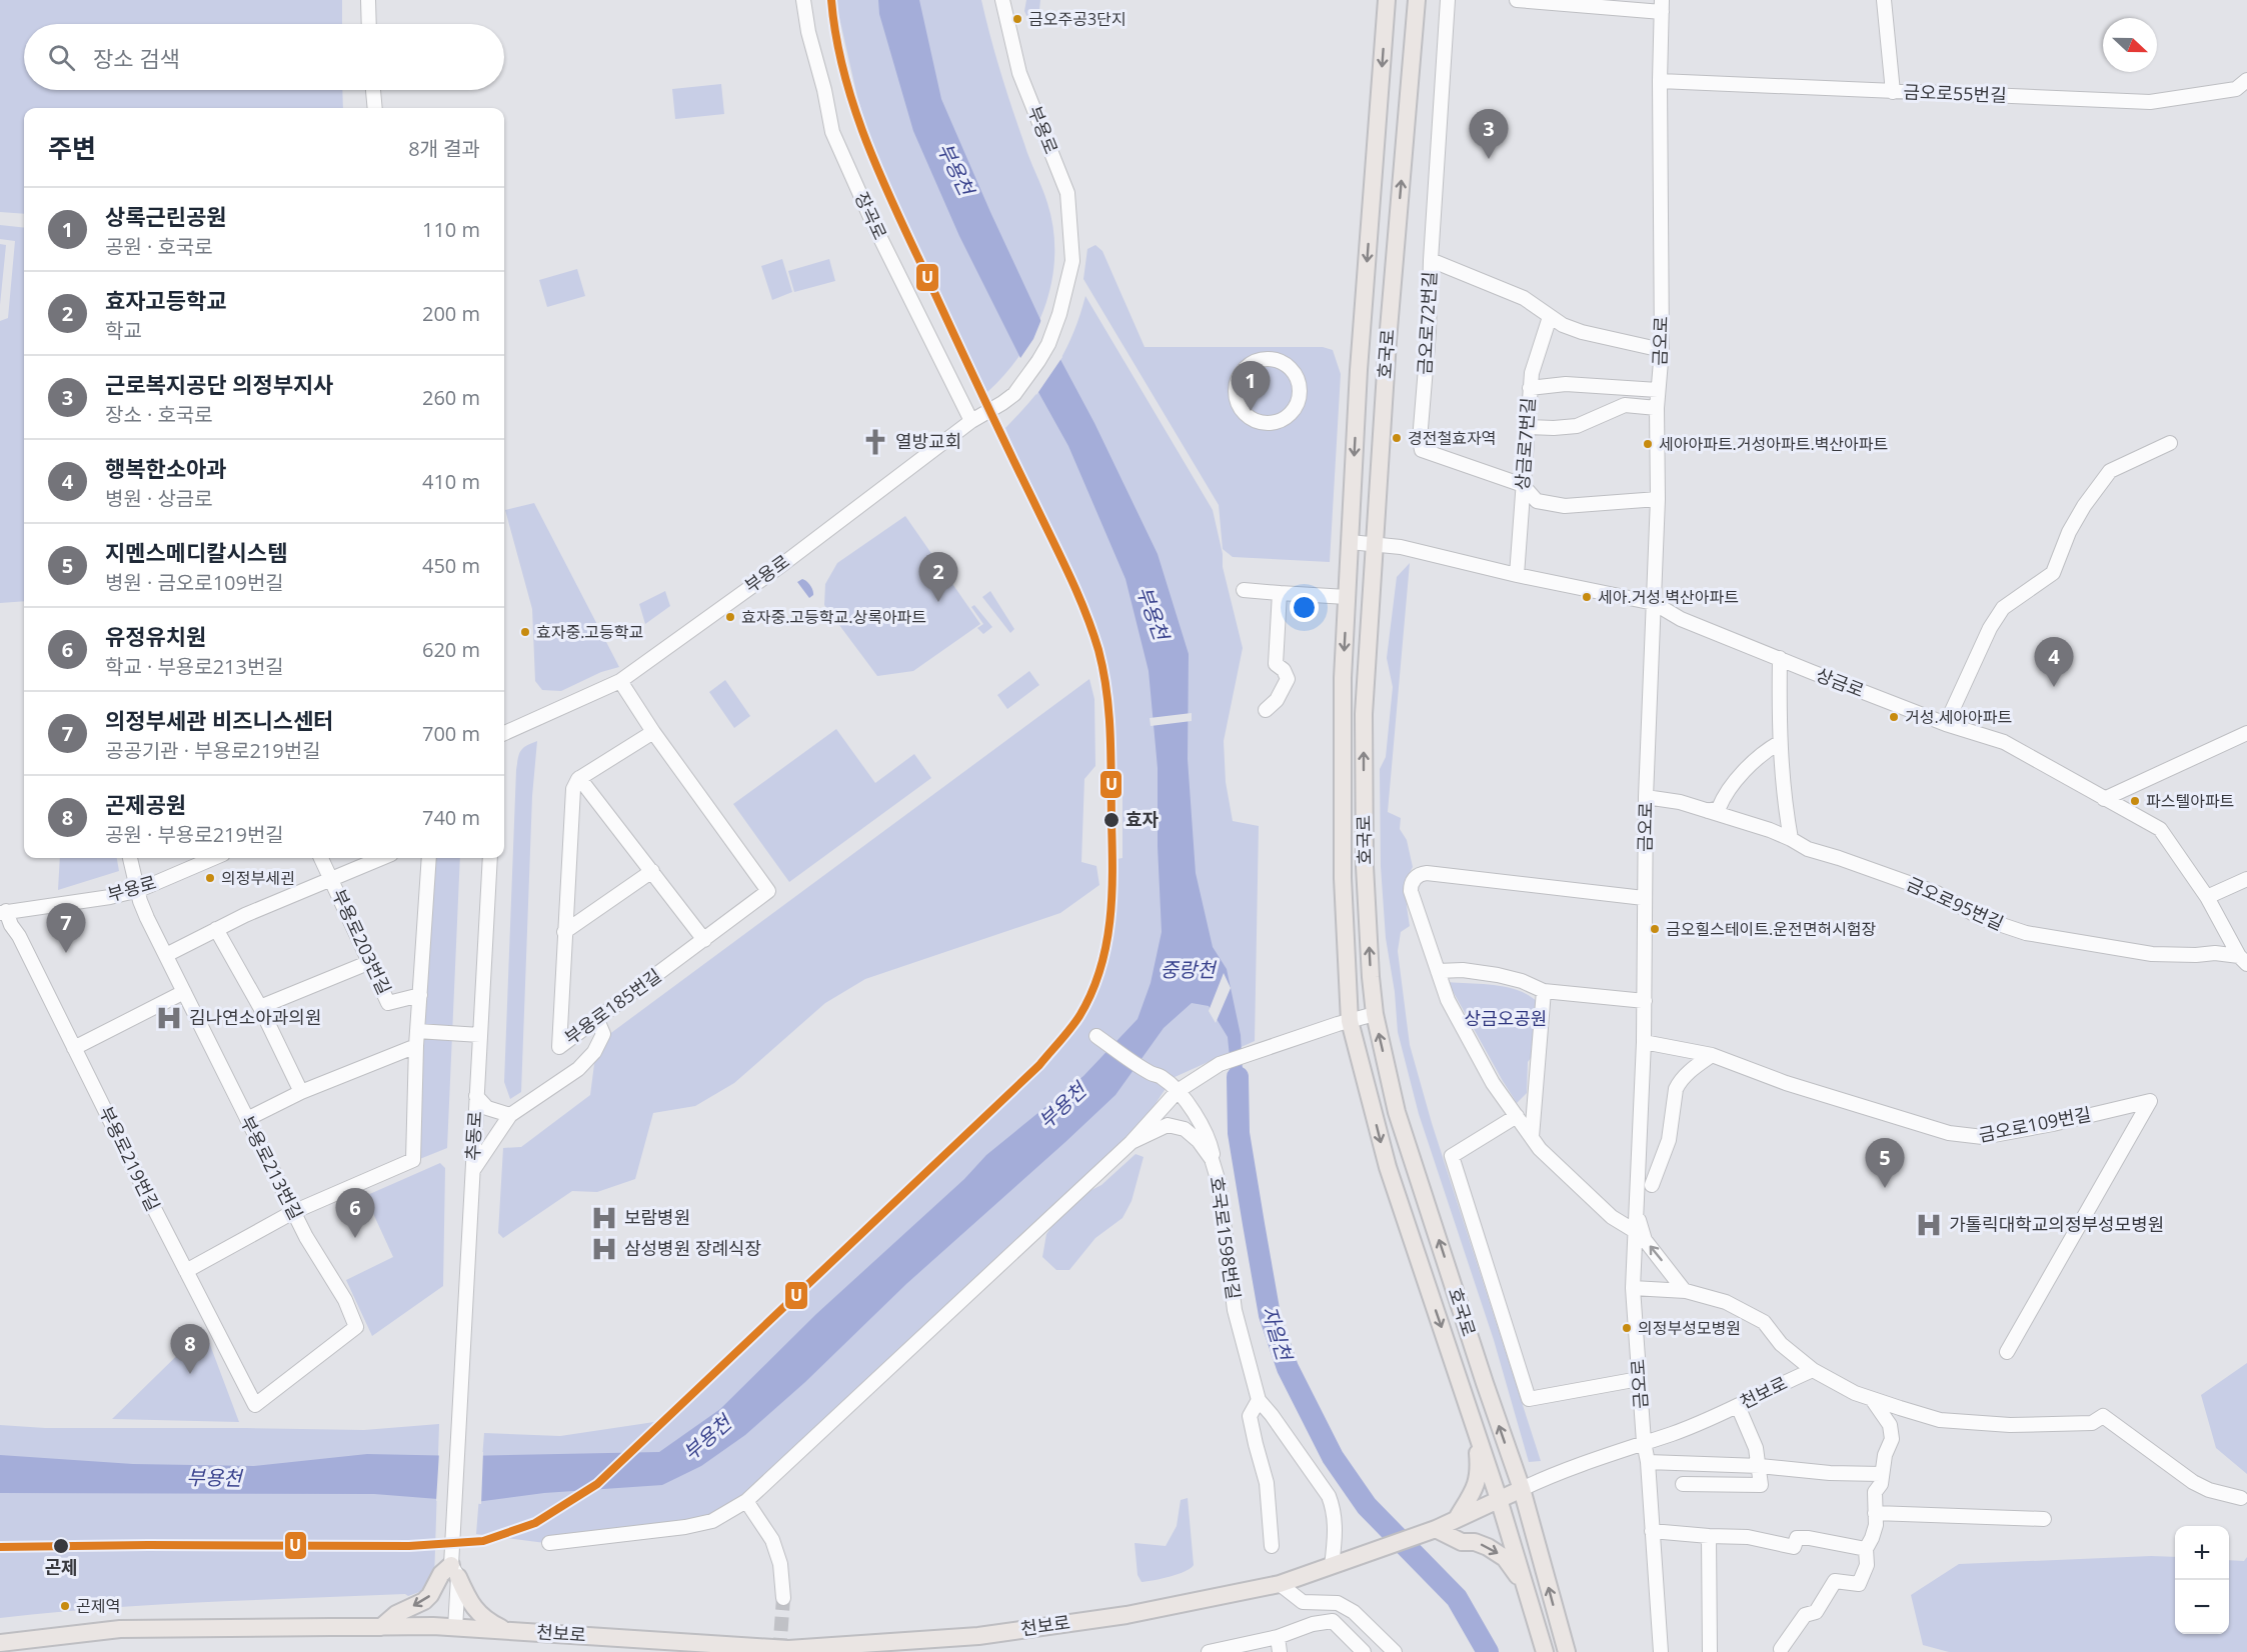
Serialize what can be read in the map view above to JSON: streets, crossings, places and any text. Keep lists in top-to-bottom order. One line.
{"streets":{"main road":["호국로","천보로"],"street":["금오로55번길","부용로","장곡로","금오로72번길","금오로","상금로7번길","상금로","금오로95번길","부용로203번길","부용로185번길","금오로109번길","추동로","부용로219번길","부용로213번길","호국로1598번길"]},"crossings":[["금오로55번길","금오로"],["부용로","장곡로"],["부용로","부용로185번길"],["부용로","부용로219번길"],["부용로","부용로213번길"],["금오로72번길","금오로"],["금오로72번길","상금로7번길"],["금오로","상금로"],["금오로","금오로95번길"],["금오로","금오로109번길"],["금오로","천보로"],["호국로","상금로"],["호국로","천보로"],["상금로7번길","상금로"],["상금로","금오로95번길"],["부용로203번길","부용로213번길"],["부용로219번길","부용로213번길"]],"water":["부용천","중랑천","자일천"],"parks":["상금오공원"],"places":{"other":["금오주공3단지","경전철효자역","세아아파트.거성아파트.벽산아파트","세아.거성.벽산아파트","효자중.고등학교.상록아파트","효자중.고등학교","거성.세아아파트","파스텔아파트","효자","의정부세괸","금오힐스테이트.운전면허시험장","의정부성모병원","곤제","곤제역"],"church":["열방교회"],"hospital":["김나연소아과의원","보람병원","가톨릭대학교의정부성모병원","삼성병원 장례식장"]},"lines":["transit line U"],"north":"right","page":{"search":"장소 검색","heading":["주변","8개 결과"],"pins":["3","1","2","4","7","5","6","8"],"list":[{"mark":"1","name":"상록근린공원","note":"공원 · 호국로","value":"110 m"},{"mark":"2","name":"효자고등학교","note":"학교","value":"200 m"},{"mark":"3","name":"근로복지공단 의정부지사","note":"장소 · 호국로","value":"260 m"},{"mark":"4","name":"행복한소아과","note":"병원 · 상금로","value":"410 m"},{"mark":"5","name":"지멘스메디칼시스템","note":"병원 · 금오로109번길","value":"450 m"},{"mark":"6","name":"유정유치원","note":"학교 · 부용로213번길","value":"620 m"},{"mark":"7","name":"의정부세관 비즈니스센터","note":"공공기관 · 부용로219번길","value":"700 m"},{"mark":"8","name":"곤제공원","note":"공원 · 부용로219번길","value":"740 m"}],"map_buttons":["+","−"]}}
